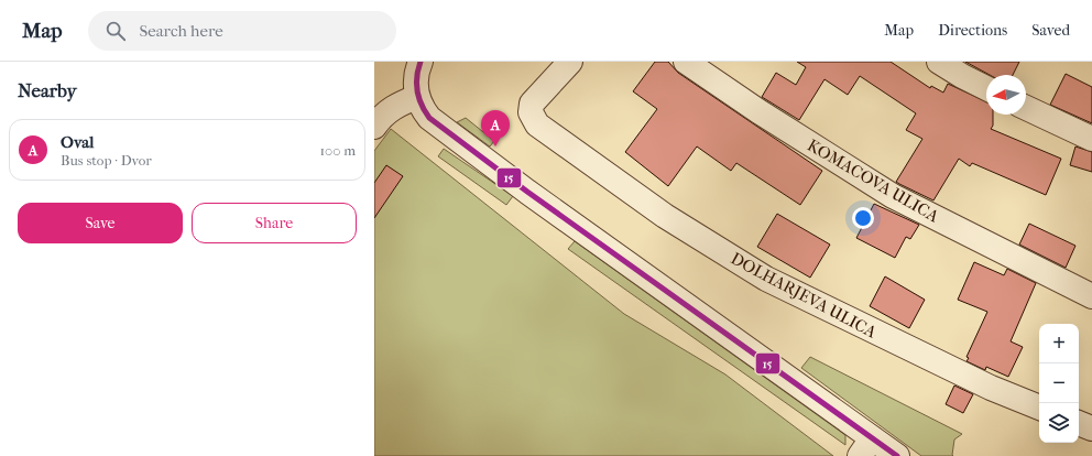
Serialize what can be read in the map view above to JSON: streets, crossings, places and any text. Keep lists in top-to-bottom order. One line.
{"streets":{"street":["KOMACOVA ULICA","DOLHARJEVA ULICA"]},"lines":["transit line 15"],"north":"left","page":{"header":"Map","search":"Search here","nav":["Map","Directions","Saved"],"heading":"Nearby","pins":"A","list":[{"mark":"A","name":"Oval","note":"Bus stop · Dvor","value":"100 m"}],"buttons":["Save","Share"],"map_buttons":["+","−"]}}
